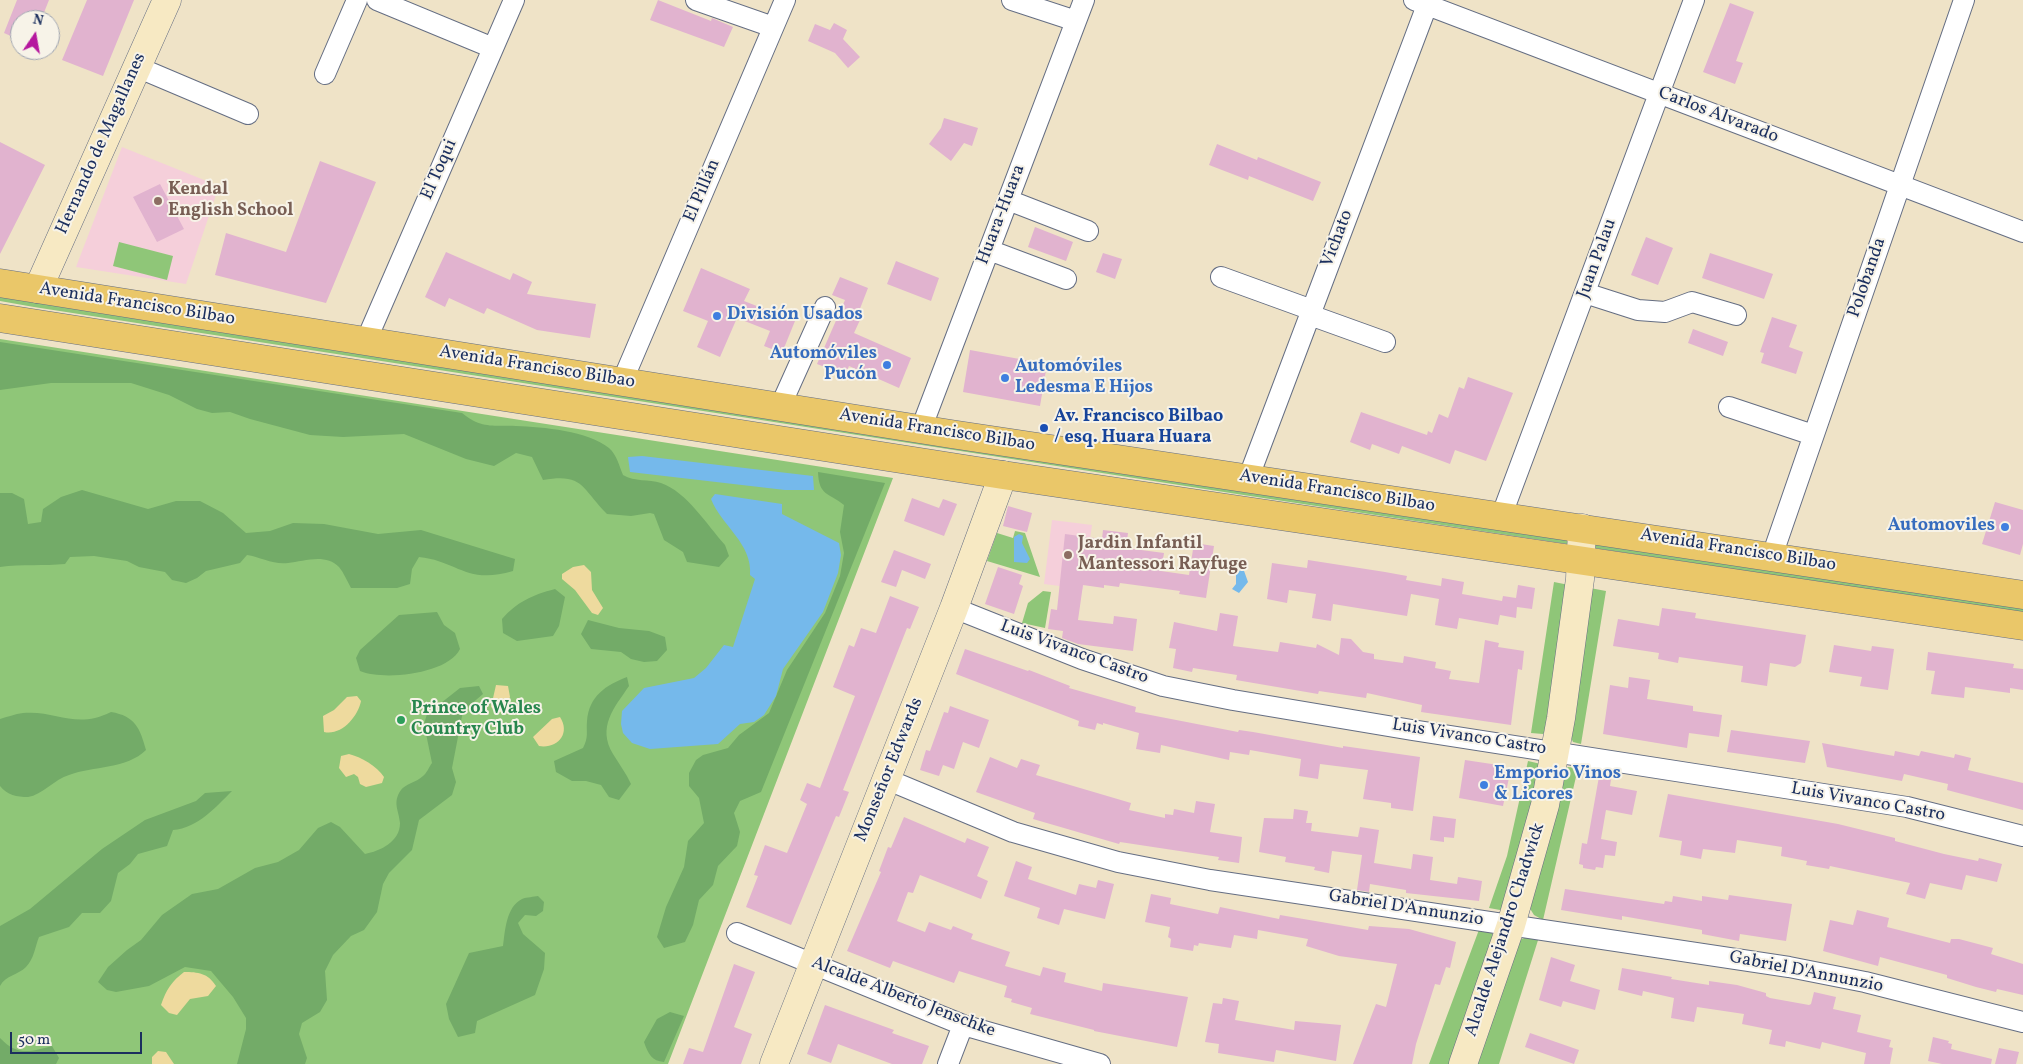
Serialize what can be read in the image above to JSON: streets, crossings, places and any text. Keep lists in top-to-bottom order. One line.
{"streets":{"main road":["Avenida Francisco Bilbao"],"street":["Carlos Alvarado","Hernando de Magallanes","El Toqui","El Pillán","Huara-Huara","Vichato","Juan Palau","Polobanda","Luis Vivanco Castro","Monseñor Edwards","Gabriel D'Annunzio","Alcalde Alejandro Chadwick","Alcalde Alberto Jenschke"]},"crossings":[["Carlos Alvarado","Vichato"],["Carlos Alvarado","Juan Palau"],["Carlos Alvarado","Polobanda"],["Hernando de Magallanes","Avenida Francisco Bilbao"],["El Toqui","Avenida Francisco Bilbao"],["El Pillán","Avenida Francisco Bilbao"],["Huara-Huara","Avenida Francisco Bilbao"],["Vichato","Avenida Francisco Bilbao"],["Juan Palau","Avenida Francisco Bilbao"],["Polobanda","Avenida Francisco Bilbao"],["Avenida Francisco Bilbao","Monseñor Edwards"],["Avenida Francisco Bilbao","Alcalde Alejandro Chadwick"],["Luis Vivanco Castro","Monseñor Edwards"],["Luis Vivanco Castro","Alcalde Alejandro Chadwick"],["Monseñor Edwards","Gabriel D'Annunzio"],["Monseñor Edwards","Alcalde Alberto Jenschke"],["Gabriel D'Annunzio","Alcalde Alejandro Chadwick"]],"places":["Kendal English School","División Usados","Automóviles Pucón","Automóviles Ledesma E Hijos","Av. Francisco Bilbao / esq. Huara Huara","Automoviles","Jardin Infantil Mantessori Rayfuge","Prince of Wales Country Club","Emporio Vinos & Licores"],"scale_bar":"50 m","north":"top"}
